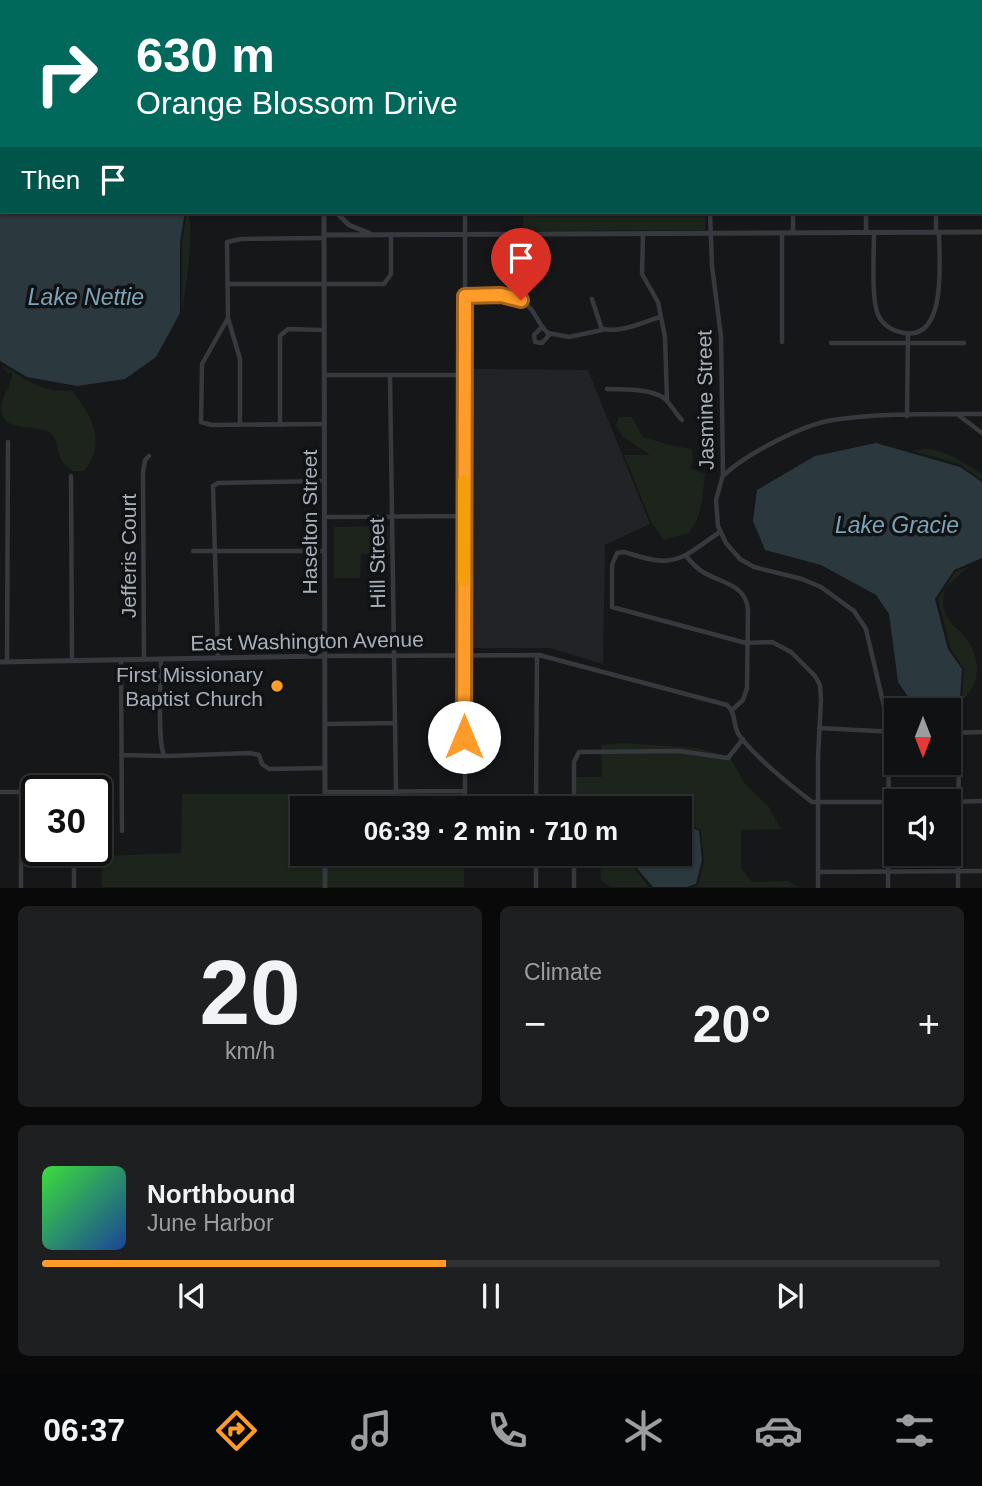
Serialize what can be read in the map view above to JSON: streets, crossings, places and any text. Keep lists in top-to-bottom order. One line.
{"streets":{"street":["Jasmine Street","Haselton Street","Jefferis Court","Hill Street","East Washington Avenue"]},"crossings":[["Haselton Street","East Washington Avenue"],["Jefferis Court","East Washington Avenue"],["Hill Street","East Washington Avenue"]],"water":["Lake Nettie","Lake Gracie"],"places":["First Missionary Baptist Church"],"north":"bottom","page":{"turn":["630 m","Orange Blossom Drive"],"then":"Then","limit":"30","trip":"06:39 · 2 min · 710 m","tile":[["20","km/h"],"Climate"],"heat":["−","20°","+"],"song":["Northbound","June Harbor"],"tabs":"06:37"}}
